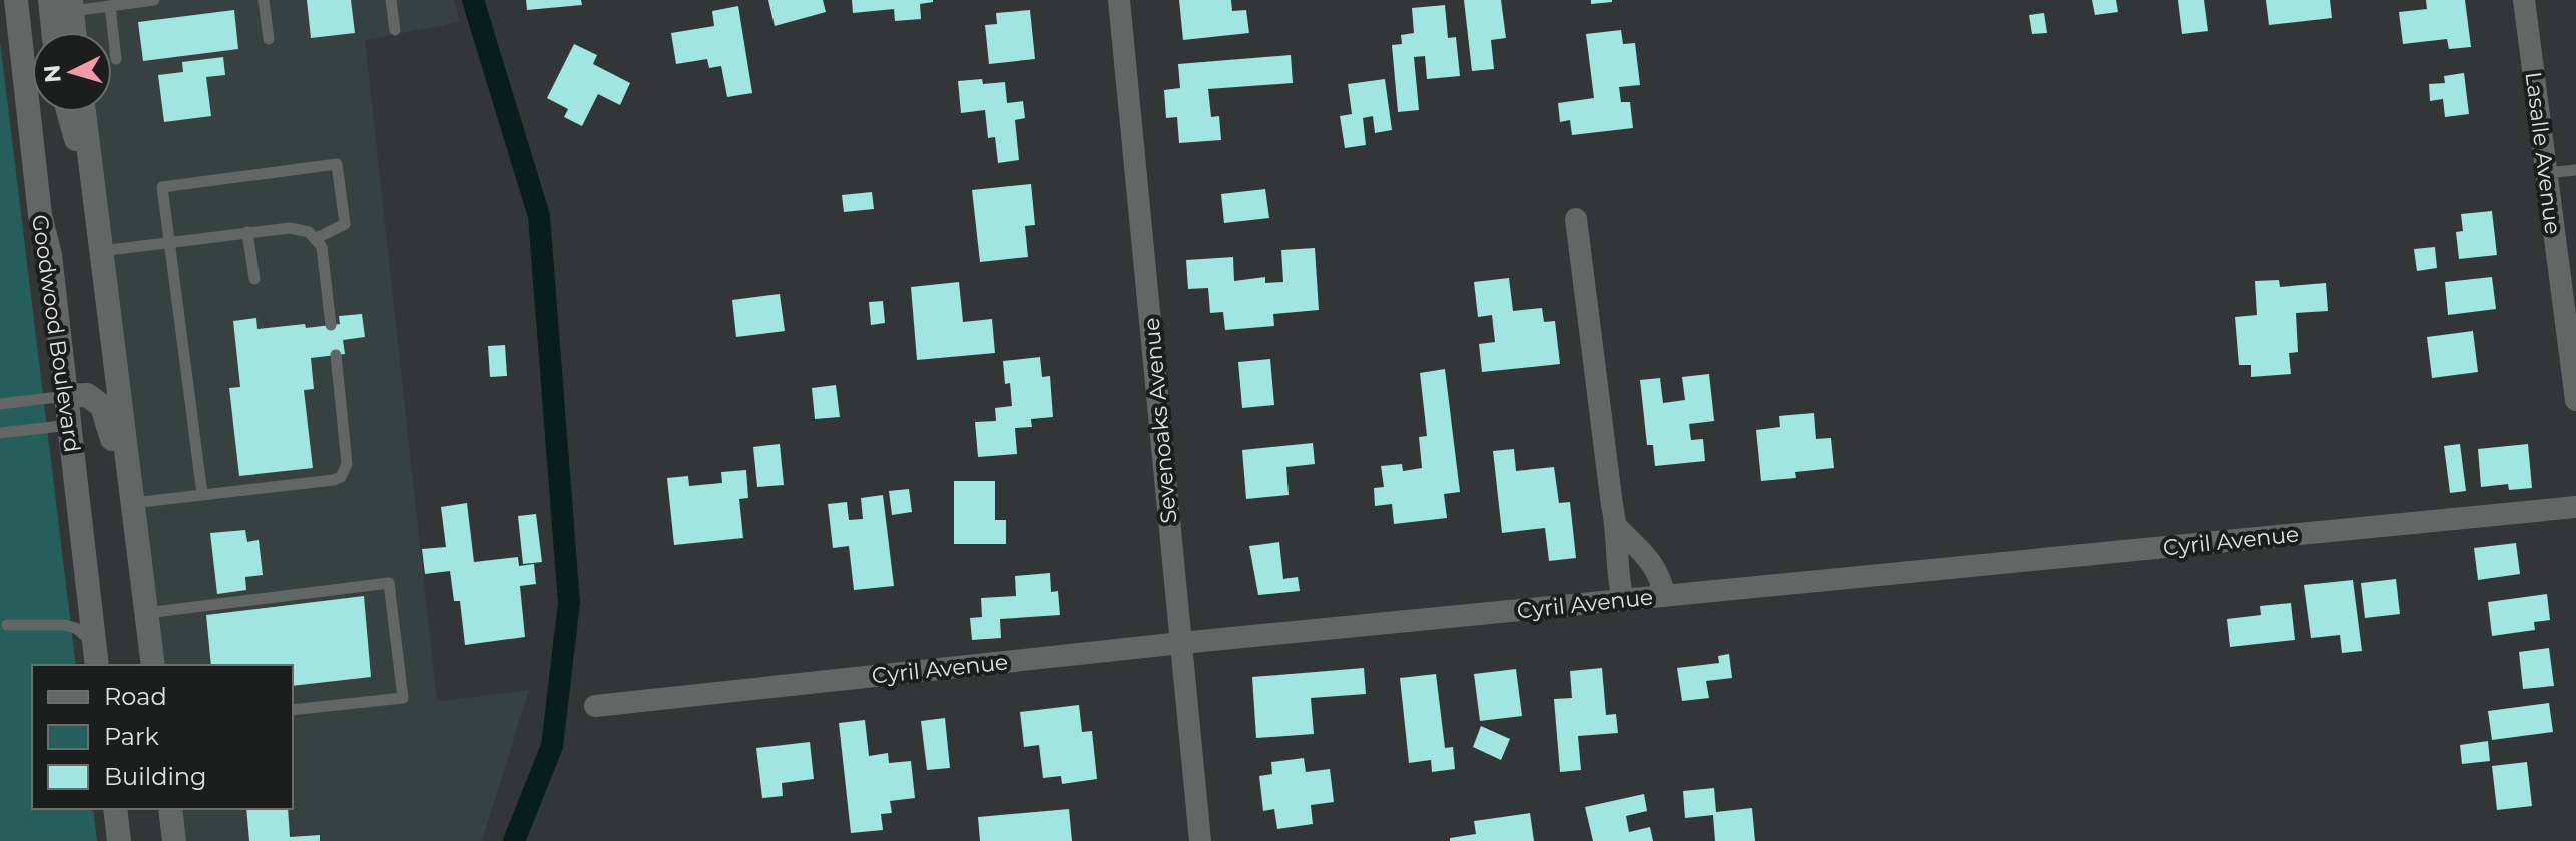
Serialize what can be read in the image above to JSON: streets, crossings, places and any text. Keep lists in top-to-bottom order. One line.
{"streets":{"main road":["Goodwood Boulevard"],"street":["Lasalle Avenue","Sevenoaks Avenue","Cyril Avenue"]},"crossings":[["Sevenoaks Avenue","Cyril Avenue"]],"legend":["Road","Park","Building"],"north":"left"}
